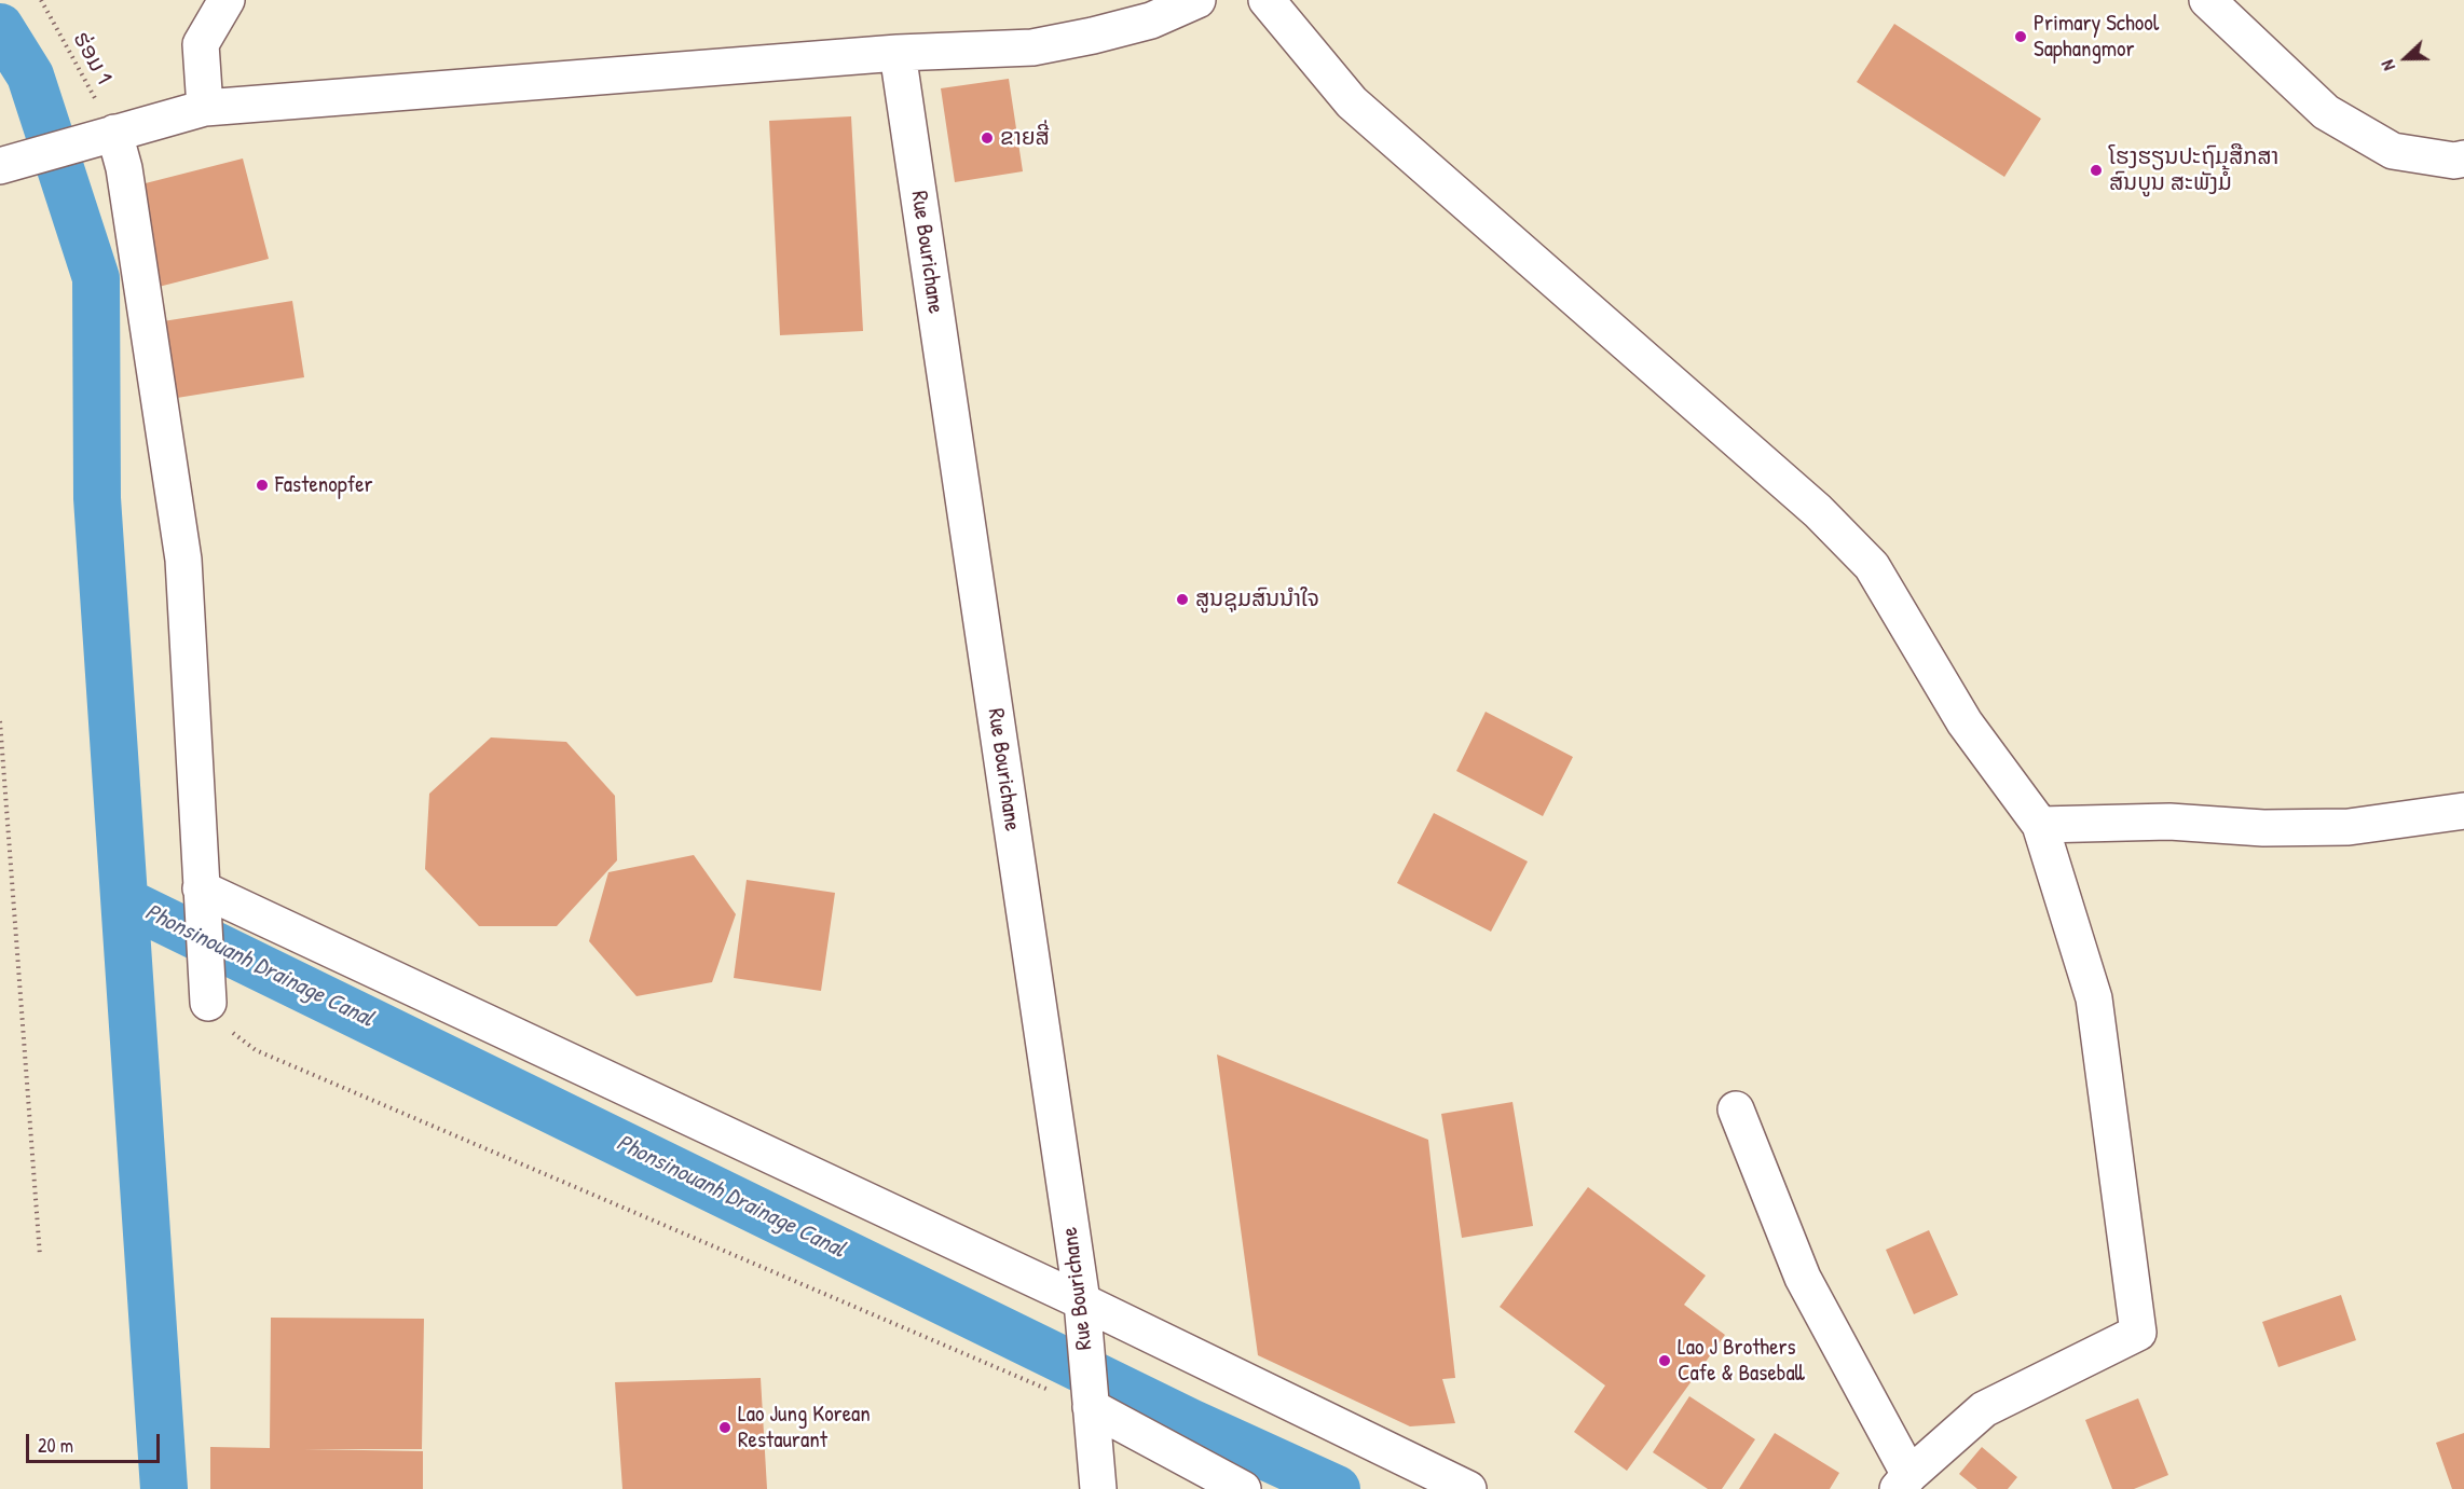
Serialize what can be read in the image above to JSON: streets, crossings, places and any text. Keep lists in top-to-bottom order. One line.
{"streets":{"street":["Rue Bourichane"],"path":["ຮ່ອມ 1"]},"water":["Phonsinouanh Drainage Canal"],"places":["Primary School Saphangmor","ຂາຍສີ່","ໂຮງຮຽນປະຖົມສືກສາ ສົນບູນ ສະພັງມໍ້","Fastenopfer","ສູນຊຸມສົນນຳໃຈ","Lao J Brothers Cafe & Baseball","Lao Jung Korean Restaurant"],"scale_bar":"20 m","north":"left"}
